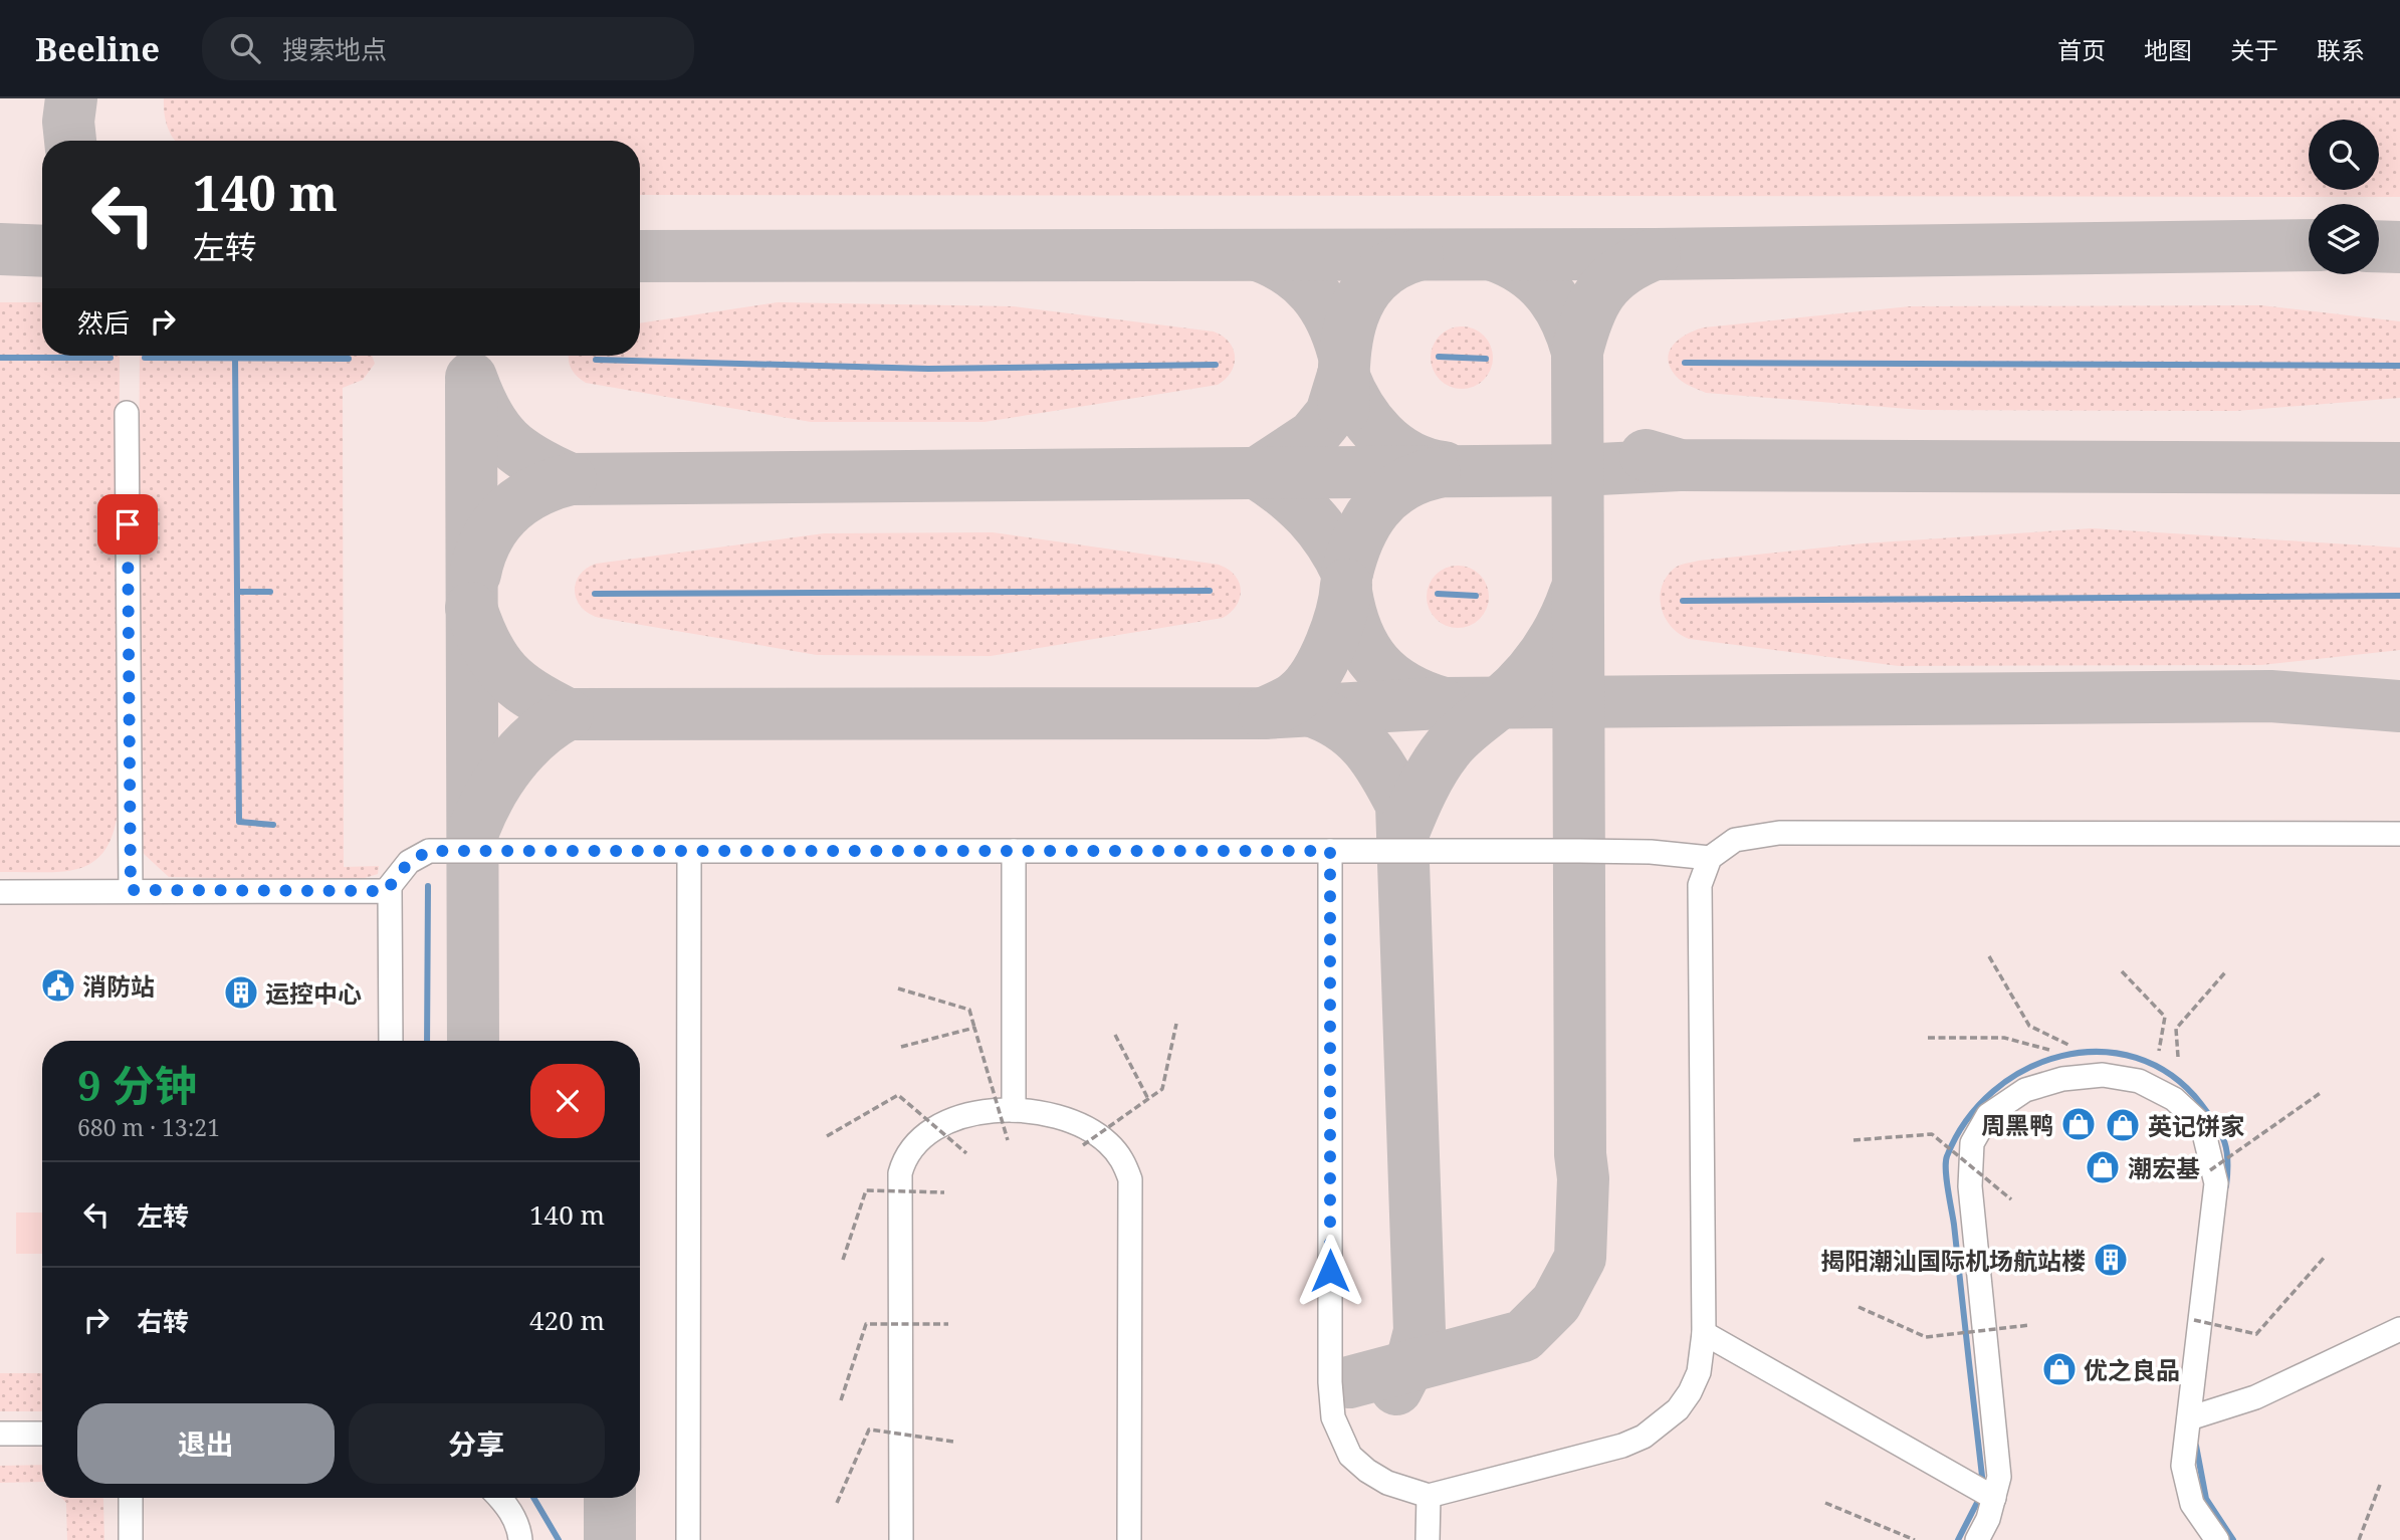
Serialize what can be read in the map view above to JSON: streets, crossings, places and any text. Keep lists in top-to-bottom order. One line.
{"places":{"public building":["消防站"],"building":["运控中心","揭阳潮汕国际机场航站楼"],"shop":["周黑鸭","英记饼家","潮宏基","优之良品"]},"page":{"header":"Beeline","search":"搜索地点","nav":["首页","地图","关于","联系"],"turn":["140 m","左转"],"then":"然后","heading":["9 分钟","680 m · 13:21"],"list":[{"name":"左转","value":"140 m"},{"name":"右转","value":"420 m"}],"buttons":["退出","分享"]}}
